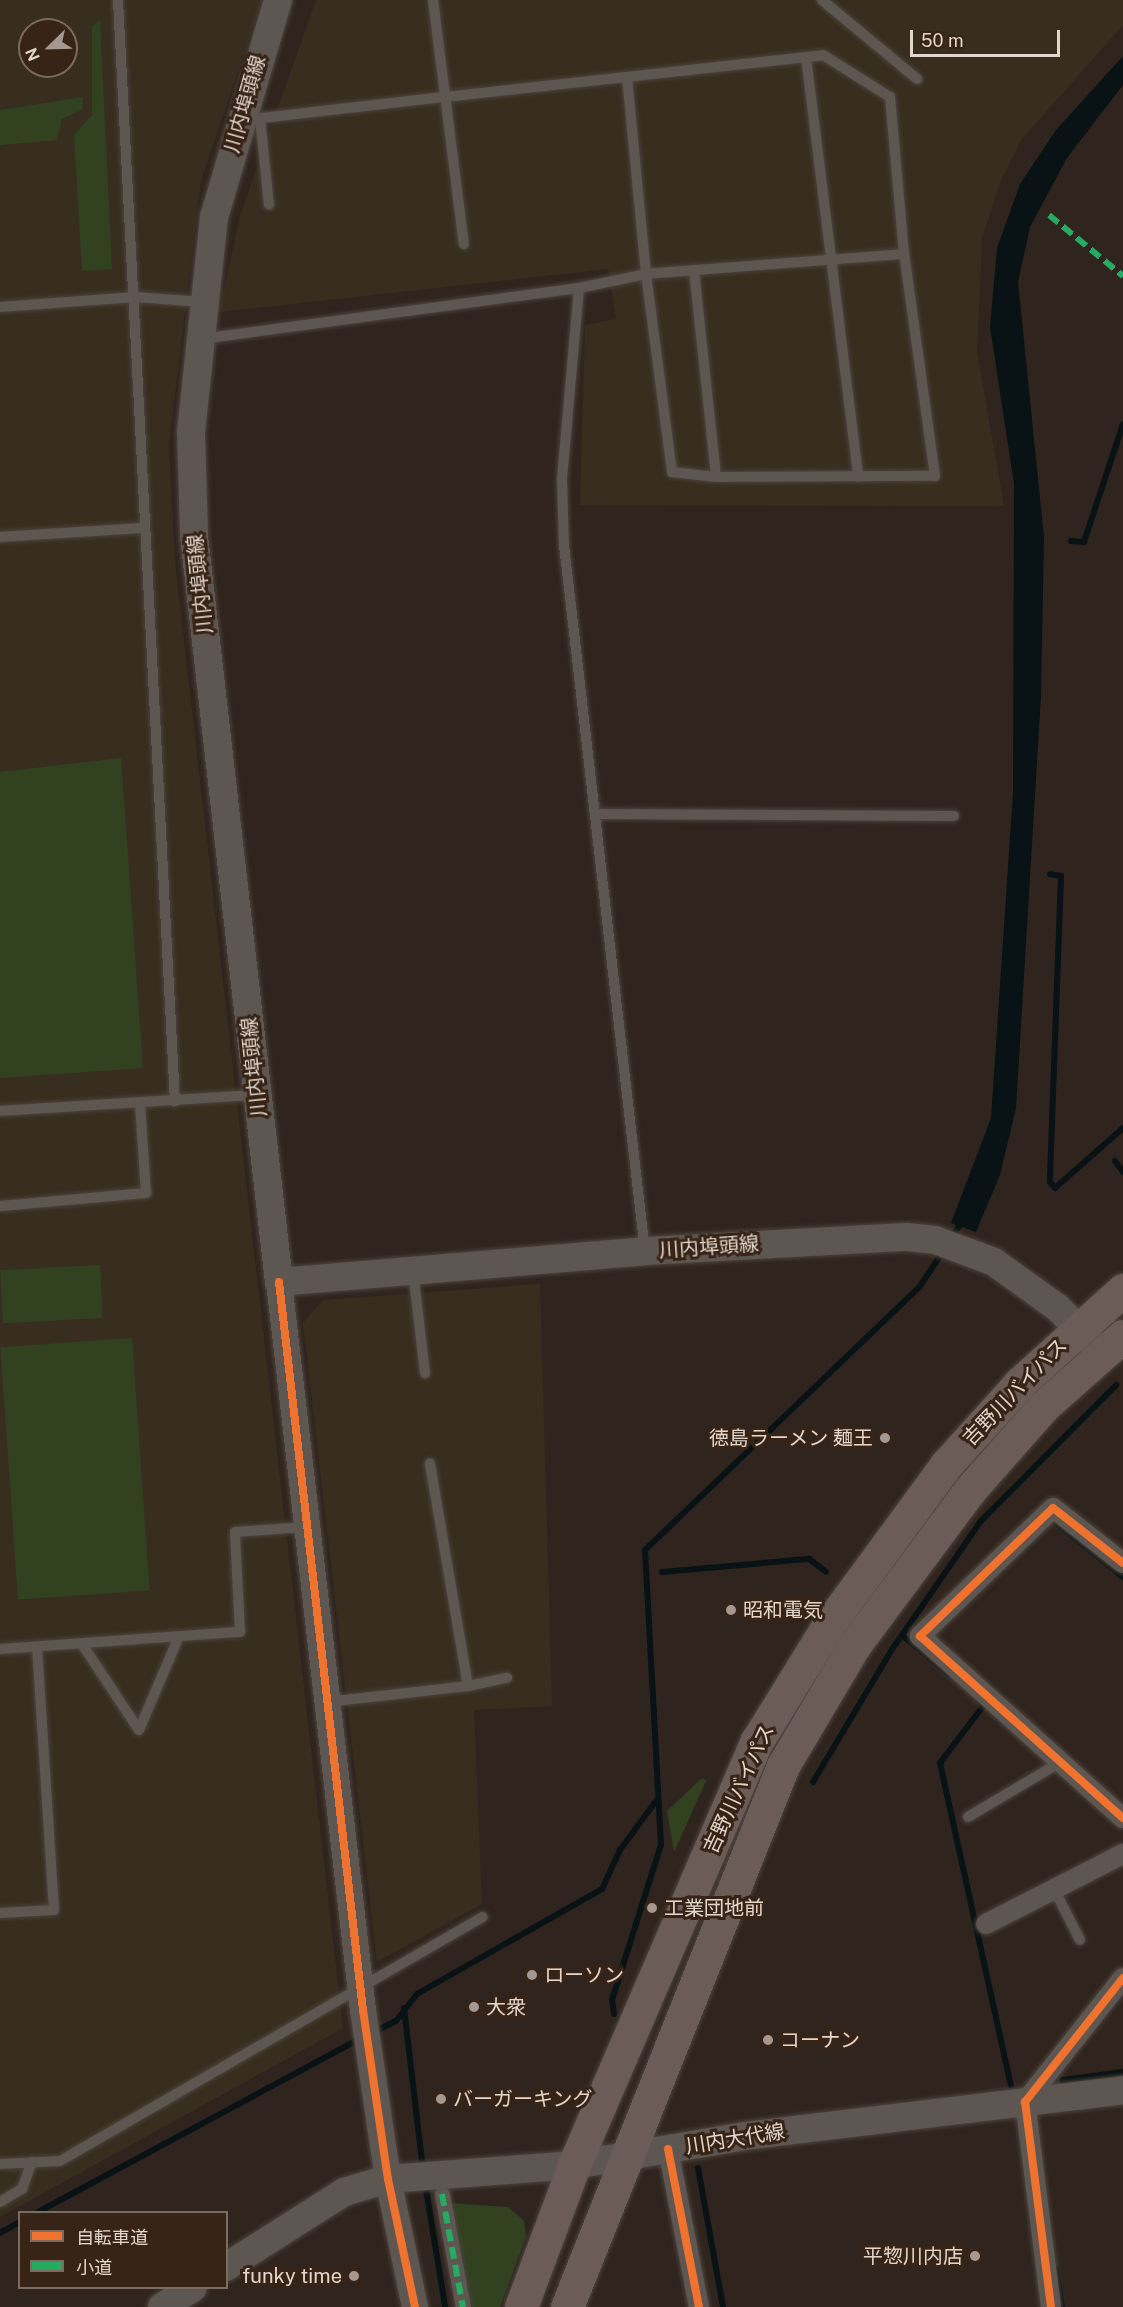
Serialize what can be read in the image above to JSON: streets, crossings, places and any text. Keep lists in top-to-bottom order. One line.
{"streets":{"highway":["吉野川バイパス"],"main road":["川内埠頭線","川内大代線"]},"crossings":[["川内埠頭線","吉野川バイパス"],["吉野川バイパス","川内大代線"]],"places":["徳島ラーメン 麺王","昭和電気","工業団地前","ローソン","大衆","コーナン","バーガーキング","平惣川内店","funky time"],"legend":["自転車道","小道"],"scale_bar":"50 m","north":"bottom left"}
